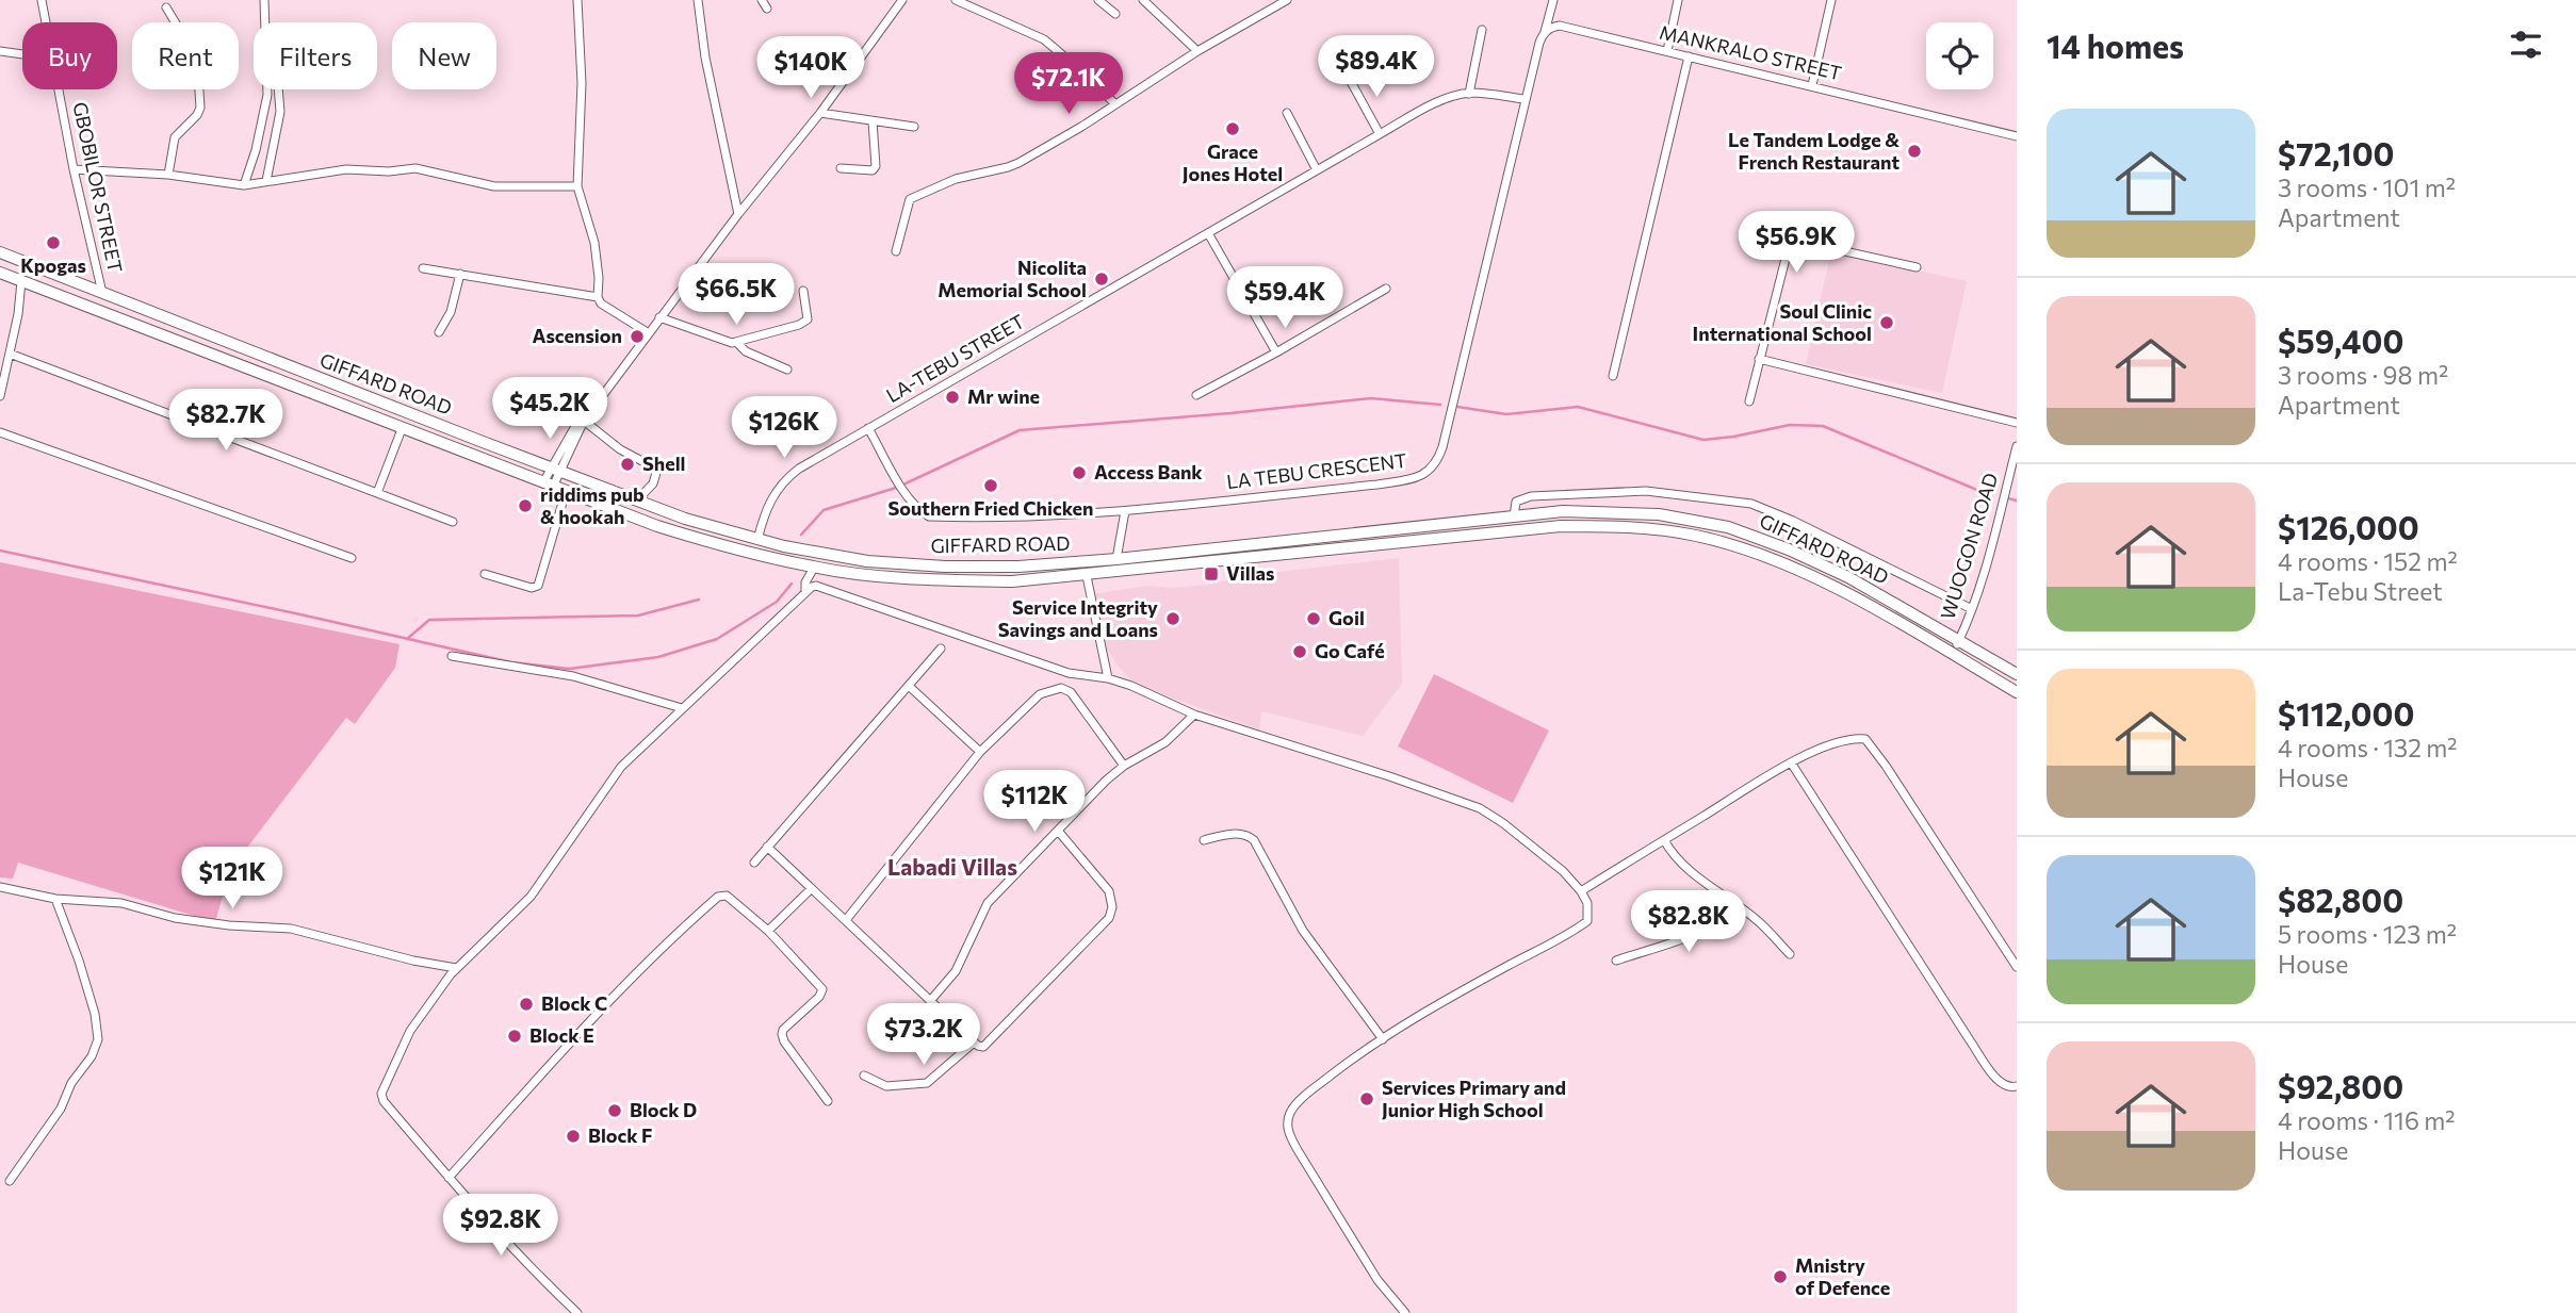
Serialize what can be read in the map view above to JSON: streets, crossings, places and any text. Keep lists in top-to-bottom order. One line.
{"streets":{"main road":["GIFFARD ROAD"],"street":["MANKRALO STREET","GBOBILOR STREET","LA-TEBU STREET","LA TEBU CRESCENT","WUOGON ROAD"]},"crossings":[["GBOBILOR STREET","GIFFARD ROAD"],["LA-TEBU STREET","GIFFARD ROAD"],["LA-TEBU STREET","LA TEBU CRESCENT"],["GIFFARD ROAD","WUOGON ROAD"]],"districts":["Labadi Villas"],"places":{"other":["Grace Jones Hotel","Le Tandem Lodge & French Restaurant","Kpogas","Nicolita Memorial School","Soul Clinic International School","Ascension","Mr wine","Shell","Access Bank","Southern Fried Chicken","riddims pub & hookah","Service Integrity Savings and Loans","Goil","Go Café","Block C","Block E","Services Primary and Junior High School","Block D","Block F","Mnistry of Defence"],"transit":["Villas"]},"page":{"heading":"14 homes","chip":["Buy","Rent","Filters","New"],"price":["$89.4K","$140K","$72.1K","$56.9K","$66.5K","$59.4K","$45.2K","$82.7K","$126K","$112K","$121K","$82.8K","$73.2K","$92.8K"],"list":[{"name":"$72,100","note":"3 rooms · 101 m² · Apartment"},{"name":"$59,400","note":"3 rooms · 98 m² · Apartment"},{"name":"$126,000","note":"4 rooms · 152 m² · La-Tebu Street"},{"name":"$112,000","note":"4 rooms · 132 m² · House"},{"name":"$82,800","note":"5 rooms · 123 m² · House"},{"name":"$92,800","note":"4 rooms · 116 m² · House"}]}}
